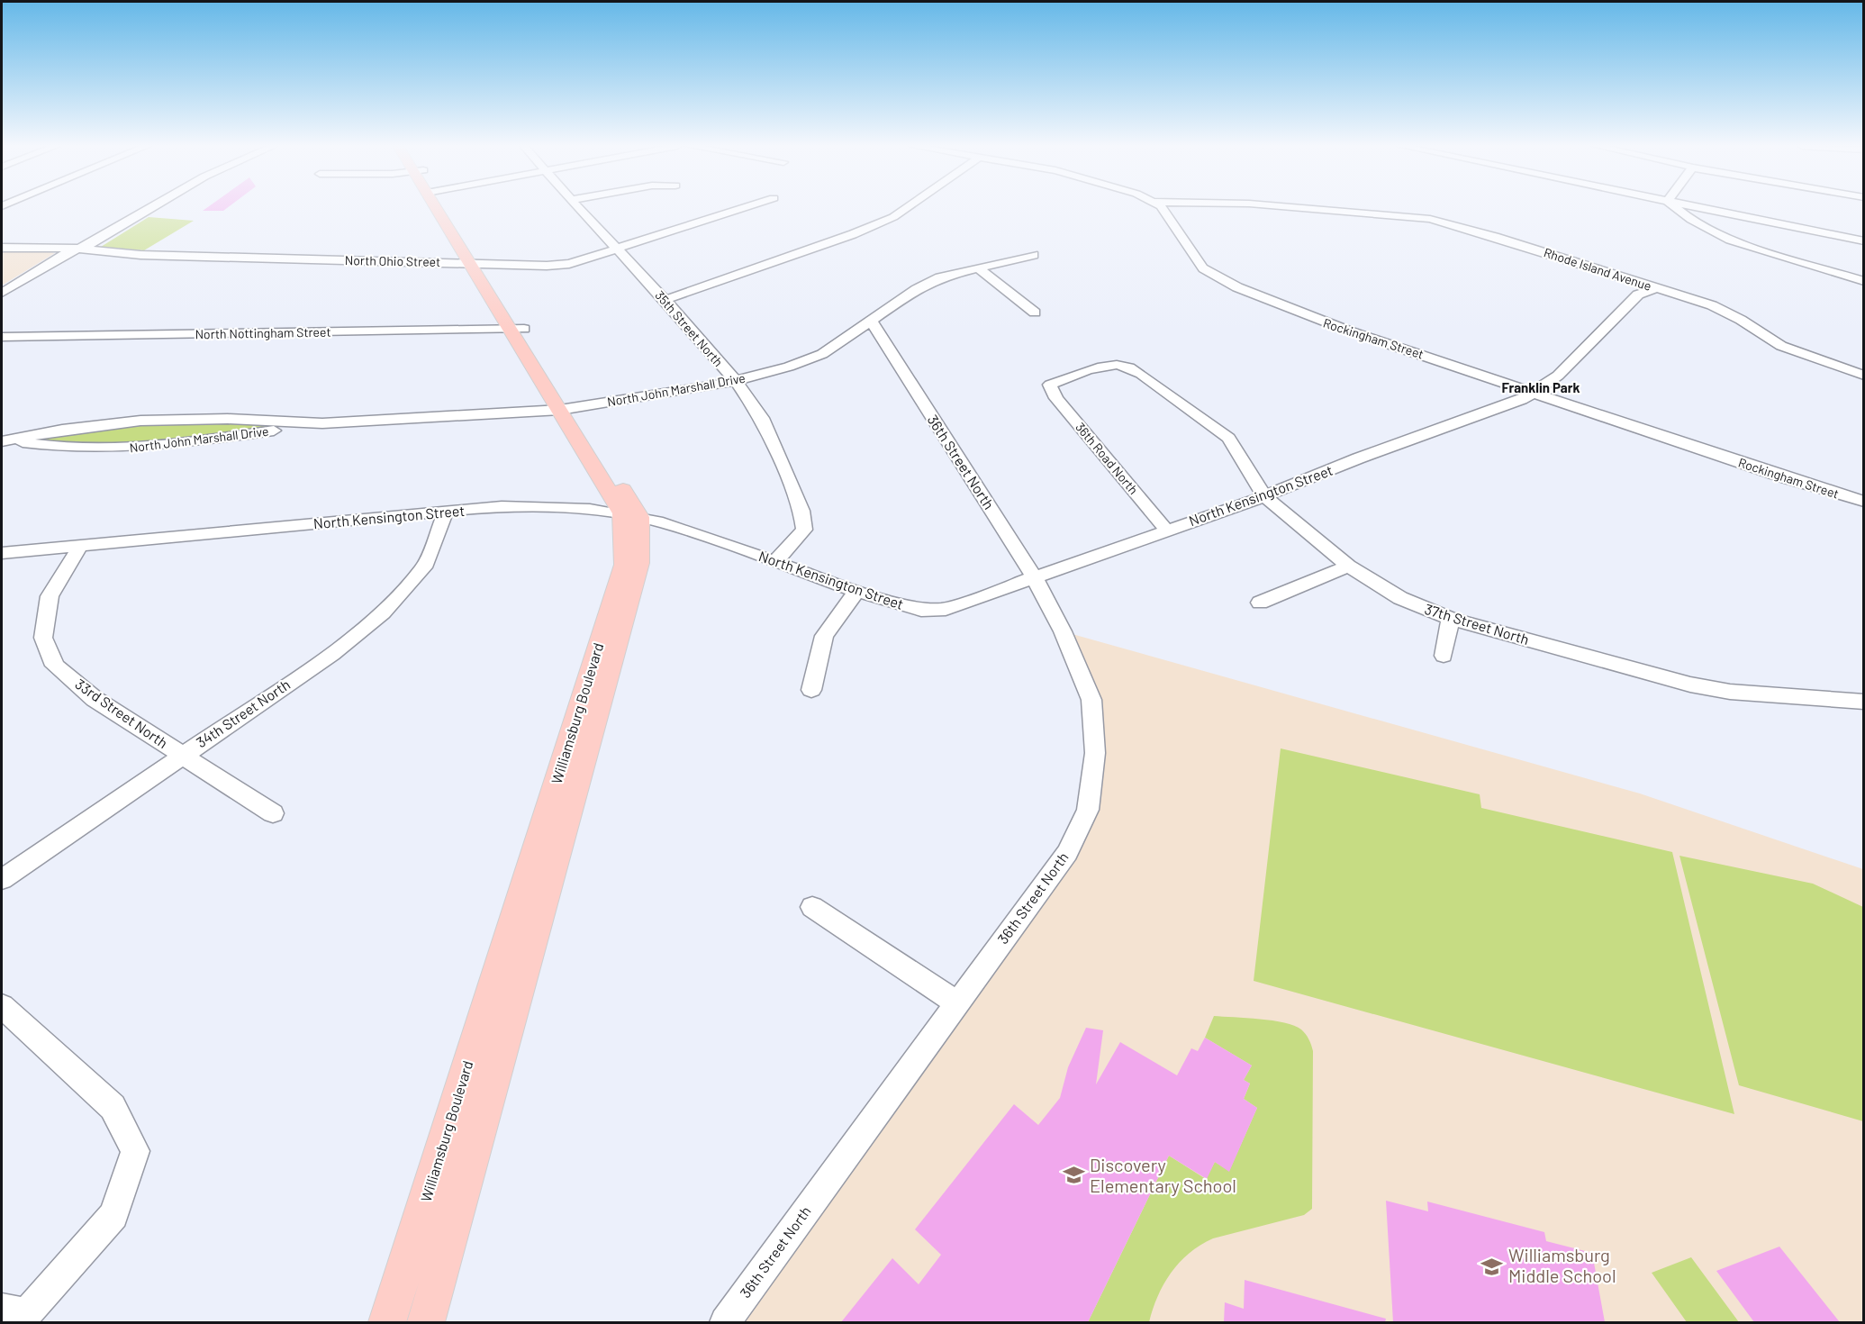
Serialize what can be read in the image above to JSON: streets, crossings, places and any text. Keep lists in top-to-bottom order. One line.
{"streets":{"main road":["Williamsburg Boulevard"],"street":["North Ohio Street","Rhode Island Avenue","35th Street North","North Nottingham Street","Rockingham Street","North John Marshall Drive","36th Road North","36th Street North","North Kensington Street","37th Street North","33rd Street North","34th Street North"]},"crossings":[["North Ohio Street","35th Street North"],["North Ohio Street","Williamsburg Boulevard"],["Rhode Island Avenue","North Kensington Street"],["35th Street North","North John Marshall Drive"],["35th Street North","North Kensington Street"],["North Nottingham Street","Williamsburg Boulevard"],["Rockingham Street","North Kensington Street"],["North John Marshall Drive","36th Street North"],["North John Marshall Drive","Williamsburg Boulevard"],["36th Road North","North Kensington Street"],["36th Road North","37th Street North"],["36th Street North","North Kensington Street"],["North Kensington Street","37th Street North"],["North Kensington Street","33rd Street North"],["North Kensington Street","34th Street North"],["North Kensington Street","Williamsburg Boulevard"],["33rd Street North","34th Street North"]],"districts":["Franklin Park"],"places":{"school or university":["Discovery Elementary School","Williamsburg Middle School"]}}
